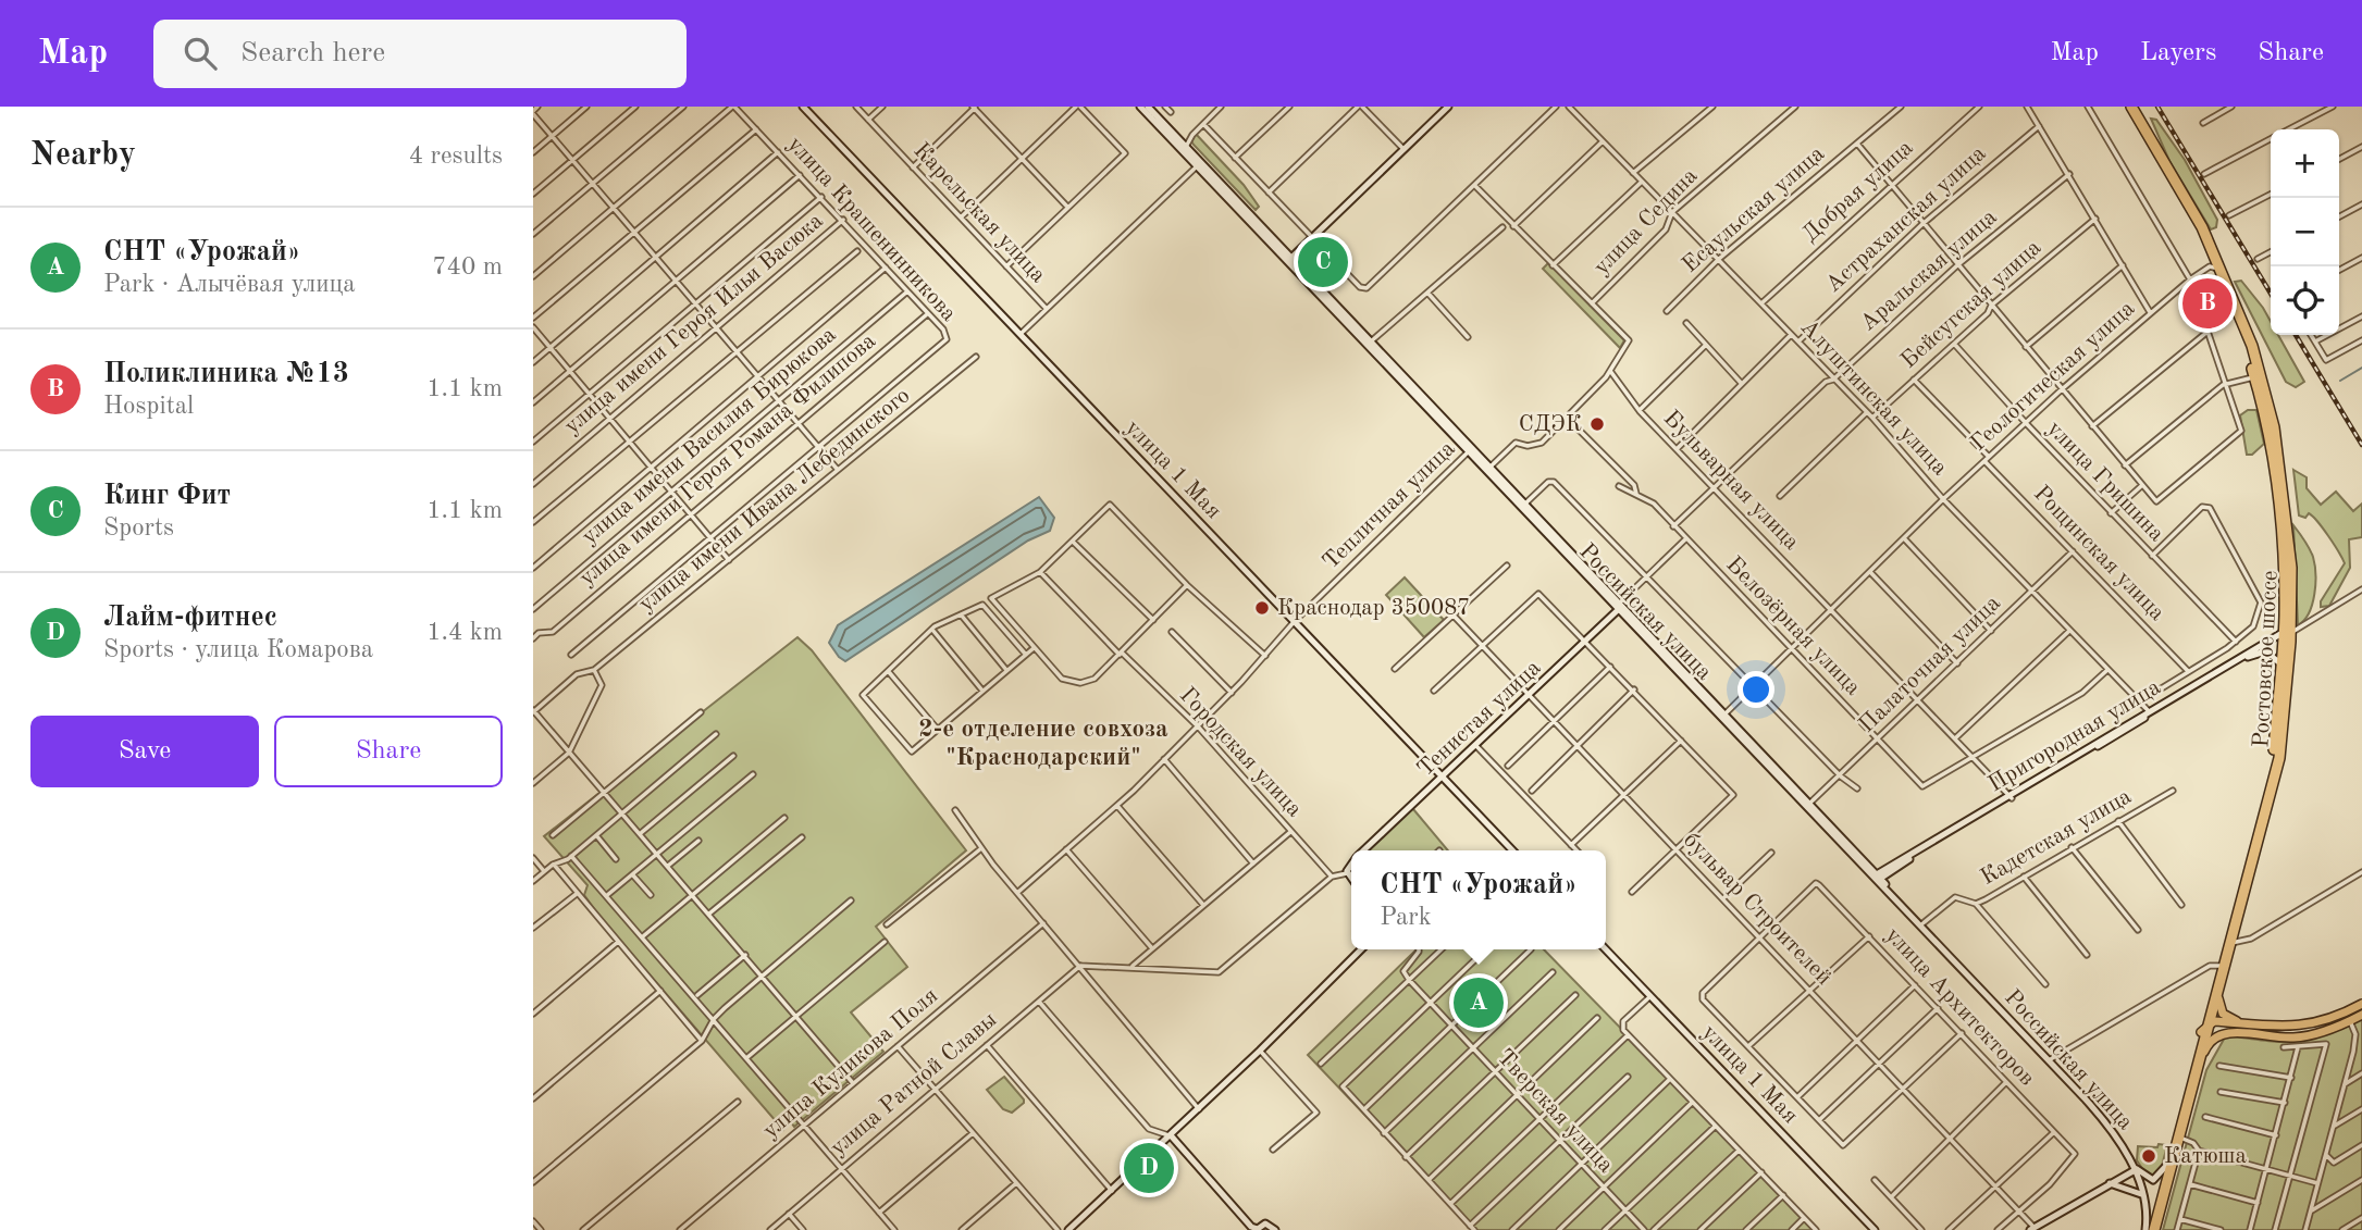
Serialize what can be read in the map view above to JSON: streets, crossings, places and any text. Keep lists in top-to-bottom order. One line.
{"streets":{"highway":["Ростовское шоссе"],"street":["Добрая улица","Есаульская улица","Карельская улица","Астраханская улица","улица Седина","улица Крашенинникова","Аральская улица","Бейсугская улица","улица имени Героя Ильи Васюка","Геологическая улица","Алуштинская улица","улица имени Василия Бирюкова","улица имени Героя Романа Филипова","улица 1 Мая","Бульварная улица","улица Гришина","улица имени Ивана Лебединского","Тепличная улица","Рощинская улица","Российская улица","Белозёрная улица","Палаточная улица","Тенистая улица","Пригородная улица","Городская улица","Кадетская улица","бульвар Строителей","улица Архитекторов","улица Куликова Поля","улица Ратной Славы","Тверская улица"]},"crossings":[["Добрая улица","Алуштинская улица"],["Есаульская улица","Алуштинская улица"],["Астраханская улица","Алуштинская улица"],["улица Седина","Алуштинская улица"],["улица Крашенинникова","улица имени Героя Ильи Васюка"],["улица Крашенинникова","улица имени Василия Бирюкова"],["улица Крашенинникова","улица имени Героя Романа Филипова"],["Аральская улица","Алуштинская улица"],["Аральская улица","Бульварная улица"],["Аральская улица","Белозёрная улица"],["Бейсугская улица","Алуштинская улица"],["Бейсугская улица","улица Гришина"],["Бейсугская улица","Рощинская улица"],["Геологическая улица","Алуштинская улица"],["Геологическая улица","Бульварная улица"],["Геологическая улица","улица Гришина"],["Геологическая улица","Рощинская улица"],["Геологическая улица","Российская улица"],["Геологическая улица","Белозёрная улица"],["Геологическая улица","Ростовское шоссе"],["Алуштинская улица","Палаточная улица"],["Алуштинская улица","Пригородная улица"],["улица 1 Мая","Тепличная улица"],["улица 1 Мая","Тенистая улица"],["Бульварная улица","Белозёрная улица"],["Бульварная улица","Палаточная улица"],["Бульварная улица","Пригородная улица"],["улица Гришина","Пригородная улица"],["Тепличная улица","Российская улица"],["Тепличная улица","Городская улица"],["Рощинская улица","Палаточная улица"],["Рощинская улица","Пригородная улица"],["Российская улица","Ростовское шоссе"],["Российская улица","Палаточная улица"],["Российская улица","Тенистая улица"],["Российская улица","Пригородная улица"],["Российская улица","Кадетская улица"],["Белозёрная улица","Палаточная улица"],["Ростовское шоссе","Пригородная улица"],["Тенистая улица","бульвар Строителей"],["бульвар Строителей","улица Архитекторов"]],"districts":["2-е отделение совхоза \"Краснодарский\""],"places":["СДЭК","Краснодар 350087","Катюша"],"page":{"header":"Map","search":"Search here","nav":["Map","Layers","Share"],"heading":["Nearby","4 results"],"map_buttons":["+","−"],"list":[{"mark":"A","name":"СНТ «Урожай»","note":"Park · Алычёвая улица","value":"740 m"},{"mark":"B","name":"Поликлиника №13","note":"Hospital","value":"1.1 km"},{"mark":"C","name":"Кинг Фит","note":"Sports","value":"1.1 km"},{"mark":"D","name":"Лайм-фитнес","note":"Sports · улица Комарова","value":"1.4 km"}],"pins":["C","B","A","D"],"buttons":["Save","Share"],"popup":["СНТ «Урожай»","Park"]}}
